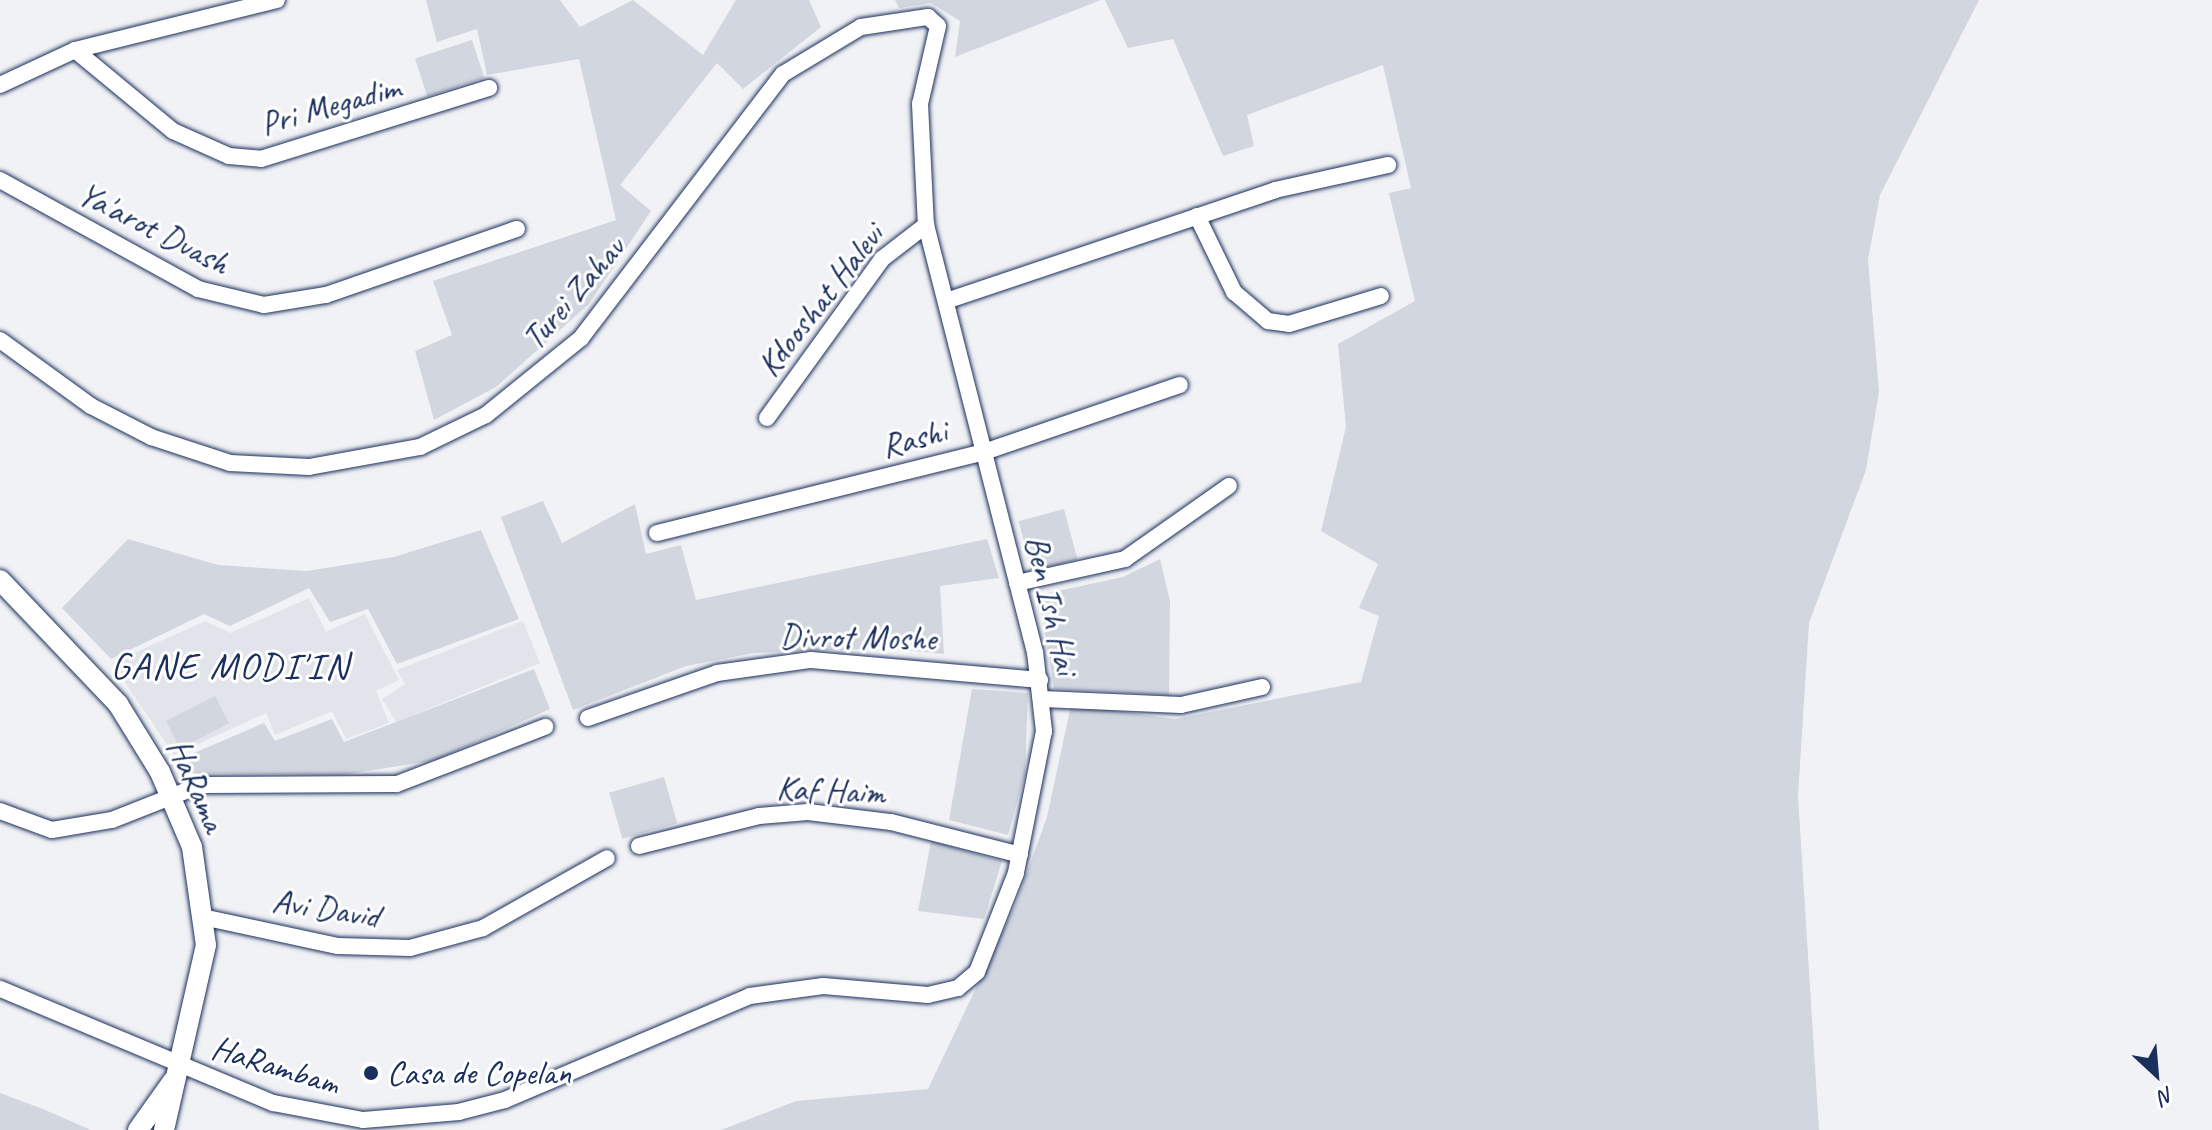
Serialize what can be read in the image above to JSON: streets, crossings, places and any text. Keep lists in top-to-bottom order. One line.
{"streets":{"street":["Pri Megadim","Ya'arot Dvash","Turei Zahav","Kdooshat Halevi","Rashi","Ben Ish Hai","Divrot Moshe","HaRama","Kaf Haim","Avi David","HaRambam"]},"crossings":[["Turei Zahav","Kdooshat Halevi"],["Turei Zahav","Ben Ish Hai"],["Kdooshat Halevi","Ben Ish Hai"],["Rashi","Ben Ish Hai"],["Ben Ish Hai","Divrot Moshe"],["Ben Ish Hai","Kaf Haim"],["Ben Ish Hai","HaRambam"],["HaRama","Avi David"],["HaRama","HaRambam"]],"districts":["GANE MODI'IN"],"places":["Casa de Copelan"],"north":"bottom right"}
